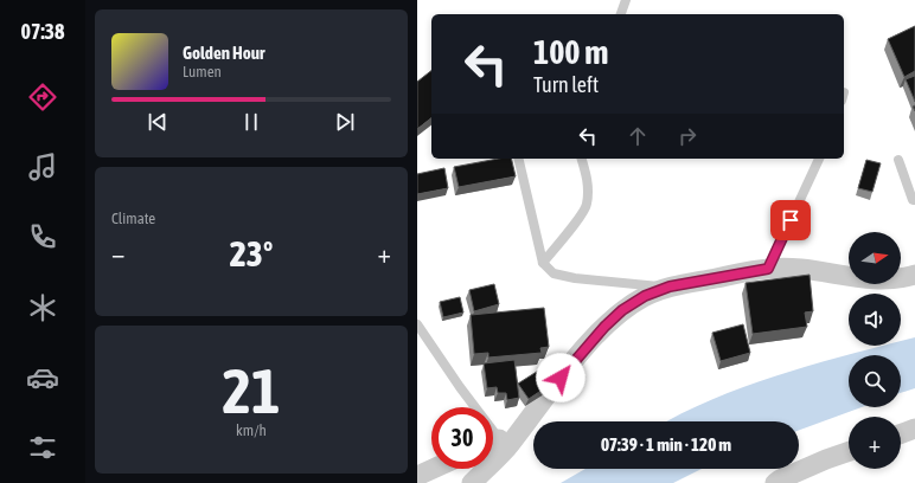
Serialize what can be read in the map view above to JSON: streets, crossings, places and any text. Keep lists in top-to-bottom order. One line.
{"north":"right","page":{"tabs":"07:38","turn":["100 m","Turn left"],"song":["Golden Hour","Lumen"],"tile":["Climate",["21","km/h"]],"map_buttons":"+","heat":["−","23°","+"],"limit":"30","trip":"07:39 · 1 min · 120 m"}}
